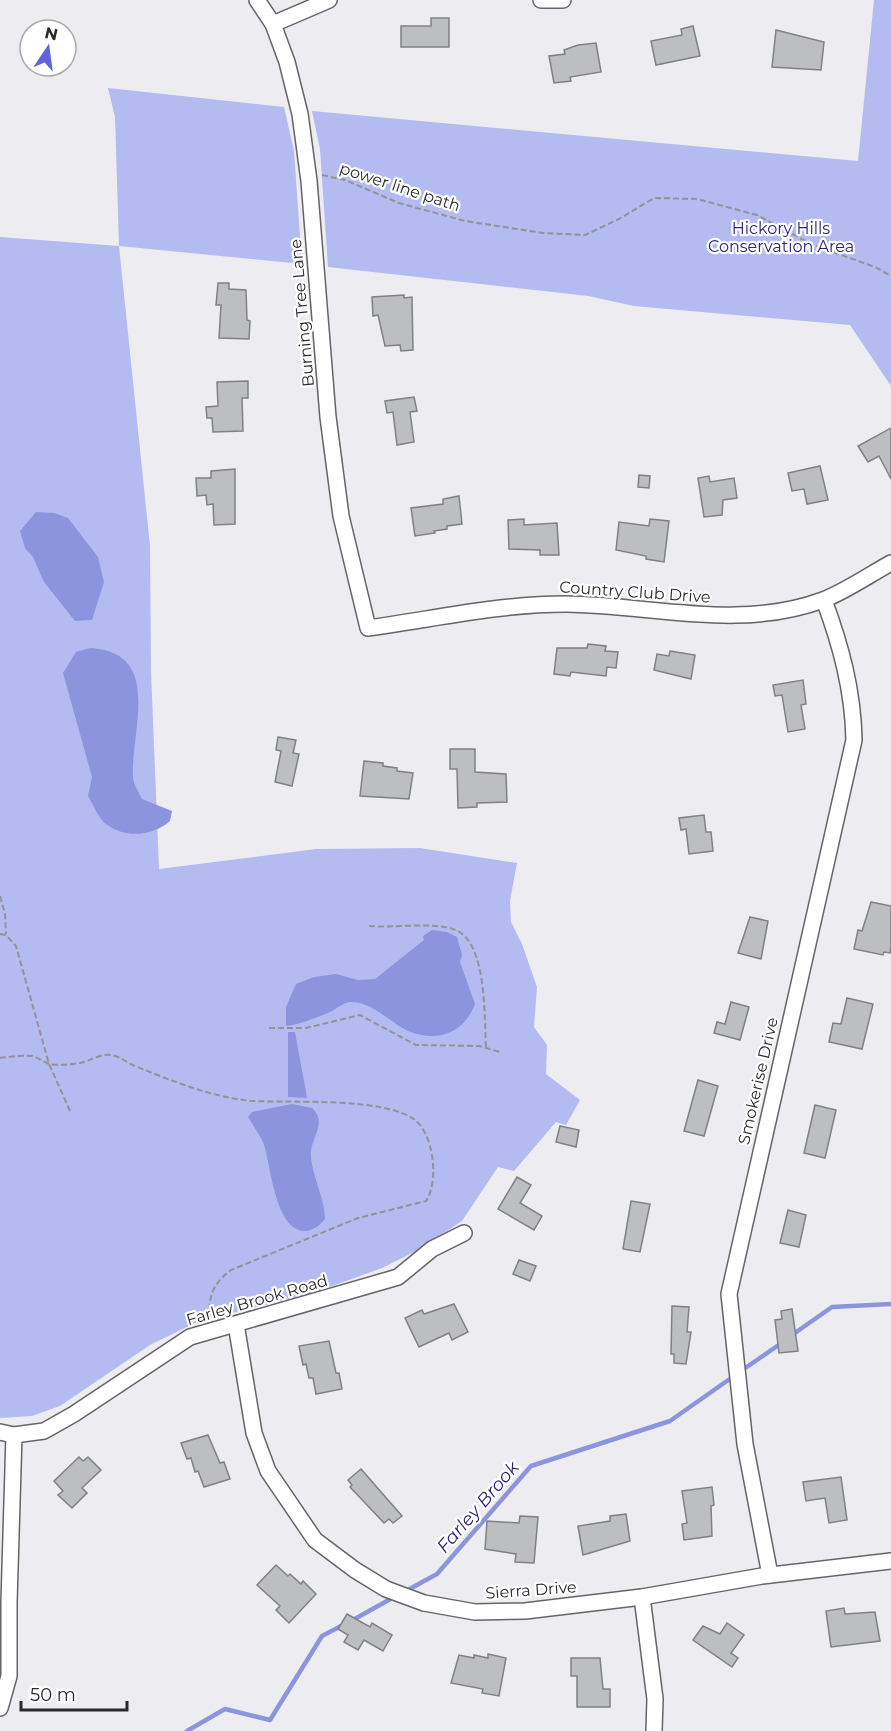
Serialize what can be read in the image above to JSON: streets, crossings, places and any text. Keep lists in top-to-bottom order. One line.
{"streets":{"street":["Burning Tree Lane","Country Club Drive","Smokerise Drive","Farley Brook Road","Sierra Drive"],"path":["power line path"]},"crossings":[["power line path","Burning Tree Lane"],["Burning Tree Lane","Country Club Drive"],["Country Club Drive","Smokerise Drive"],["Smokerise Drive","Sierra Drive"],["Farley Brook Road","Sierra Drive"]],"water":["Farley Brook"],"parks":["Hickory Hills Conservation Area"],"scale_bar":"50 m","north":"top"}
